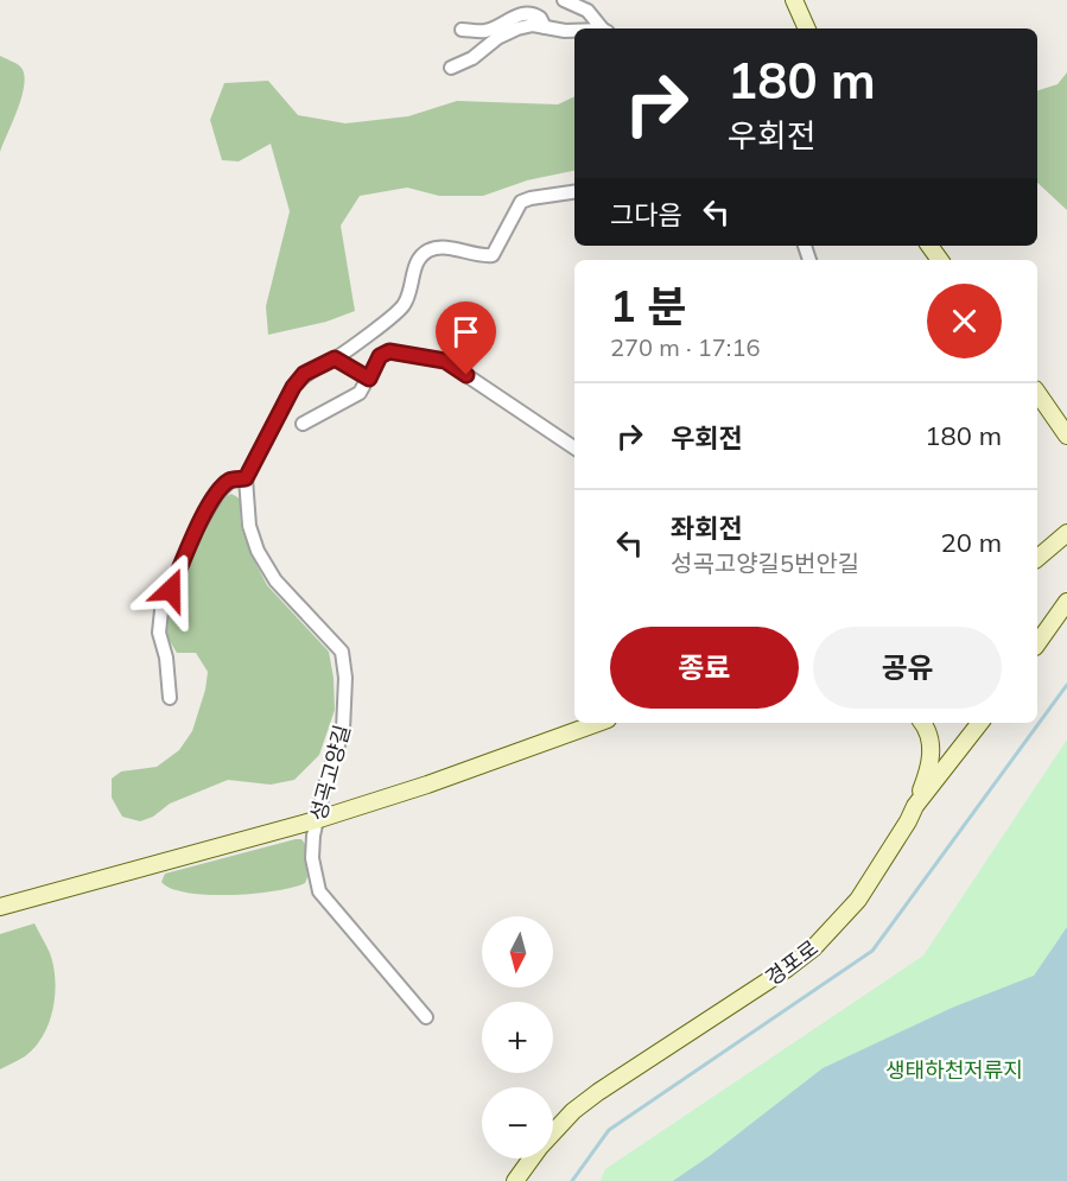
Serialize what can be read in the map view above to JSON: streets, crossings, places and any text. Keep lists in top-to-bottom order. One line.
{"streets":{"street":["성곡고양길","경포로"]},"parks":["생태하천저류지"],"north":"bottom","page":{"turn":["180 m","우회전"],"then":"그다음","heading":["1 분","270 m · 17:16"],"list":[{"name":"우회전","value":"180 m"},{"name":"좌회전","note":"성곡고양길5번안길","value":"20 m"}],"buttons":["종료","공유"],"map_buttons":["+","−"]}}
